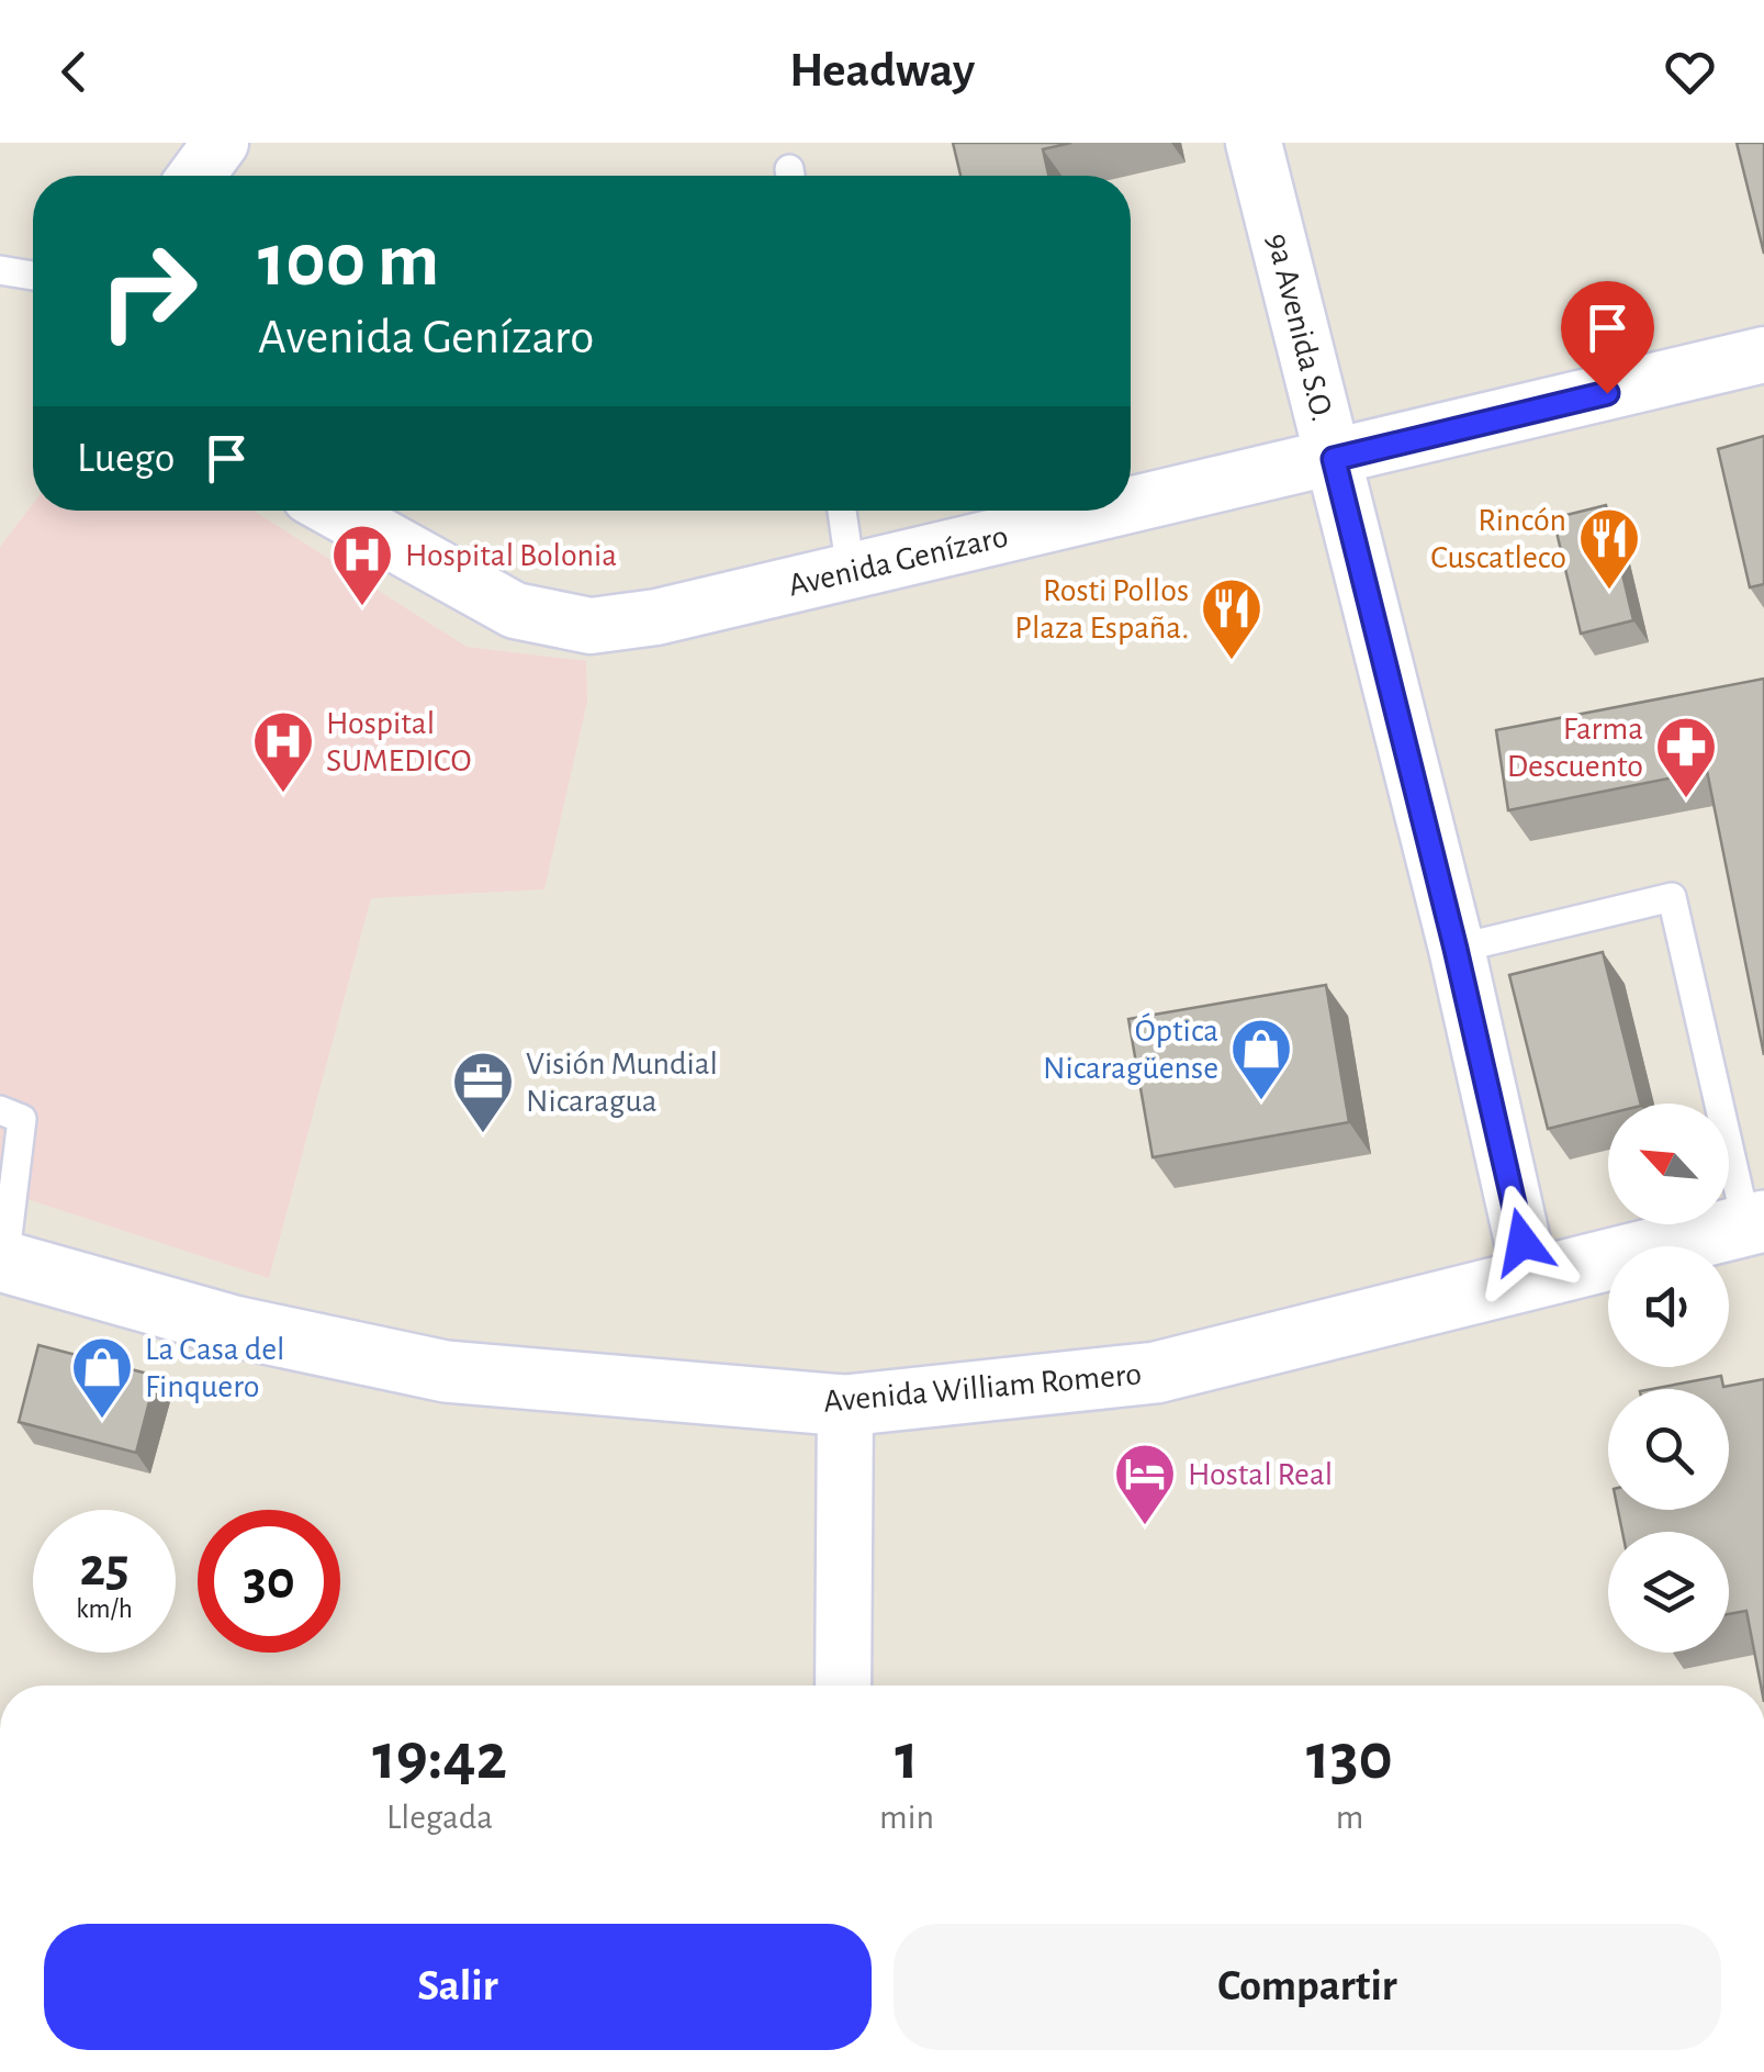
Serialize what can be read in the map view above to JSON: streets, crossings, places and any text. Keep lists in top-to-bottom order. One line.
{"streets":{"main road":["Avenida William Romero"],"street":["9a Avenida S.O.","Avenida Genízaro"]},"crossings":[["9a Avenida S.O.","Avenida Genízaro"],["9a Avenida S.O.","Avenida William Romero"]],"places":{"restaurant":["Rincón Cuscatleco","Rosti Pollos Plaza España."],"hospital":["Hospital Bolonia","Hospital SUMEDICO"],"pharmacy":["Farma Descuento"],"shop":["Óptica Nicaragüense","La Casa del Finquero"],"office":["Visión Mundial Nicaragua"],"hotel":["Hostal Real"]},"north":"top left","page":{"header":"Headway","turn":["100 m","Avenida Genízaro"],"then":"Luego","speed":"25 km/h","limit":"30","eta":["19:42","Llegada","1","min","130","m"],"buttons":["Salir","Compartir"]}}
